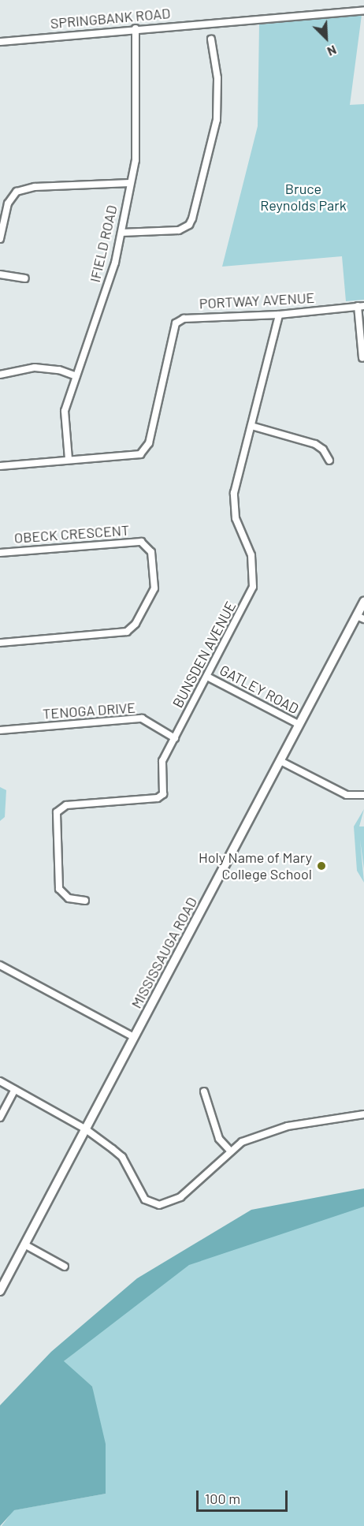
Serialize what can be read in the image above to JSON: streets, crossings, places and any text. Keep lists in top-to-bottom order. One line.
{"streets":{"main road":["MISSISSAUGA ROAD"],"street":["SPRINGBANK ROAD","IFIELD ROAD","PORTWAY AVENUE","OBECK CRESCENT","BUNSDEN AVENUE","GATLEY ROAD","TENOGA DRIVE"]},"crossings":[["SPRINGBANK ROAD","IFIELD ROAD"],["IFIELD ROAD","PORTWAY AVENUE"],["PORTWAY AVENUE","BUNSDEN AVENUE"],["BUNSDEN AVENUE","GATLEY ROAD"],["BUNSDEN AVENUE","TENOGA DRIVE"],["GATLEY ROAD","MISSISSAUGA ROAD"]],"parks":["Bruce Reynolds Park"],"places":["Holy Name of Mary College School"],"scale_bar":"100 m","north":"bottom right"}
